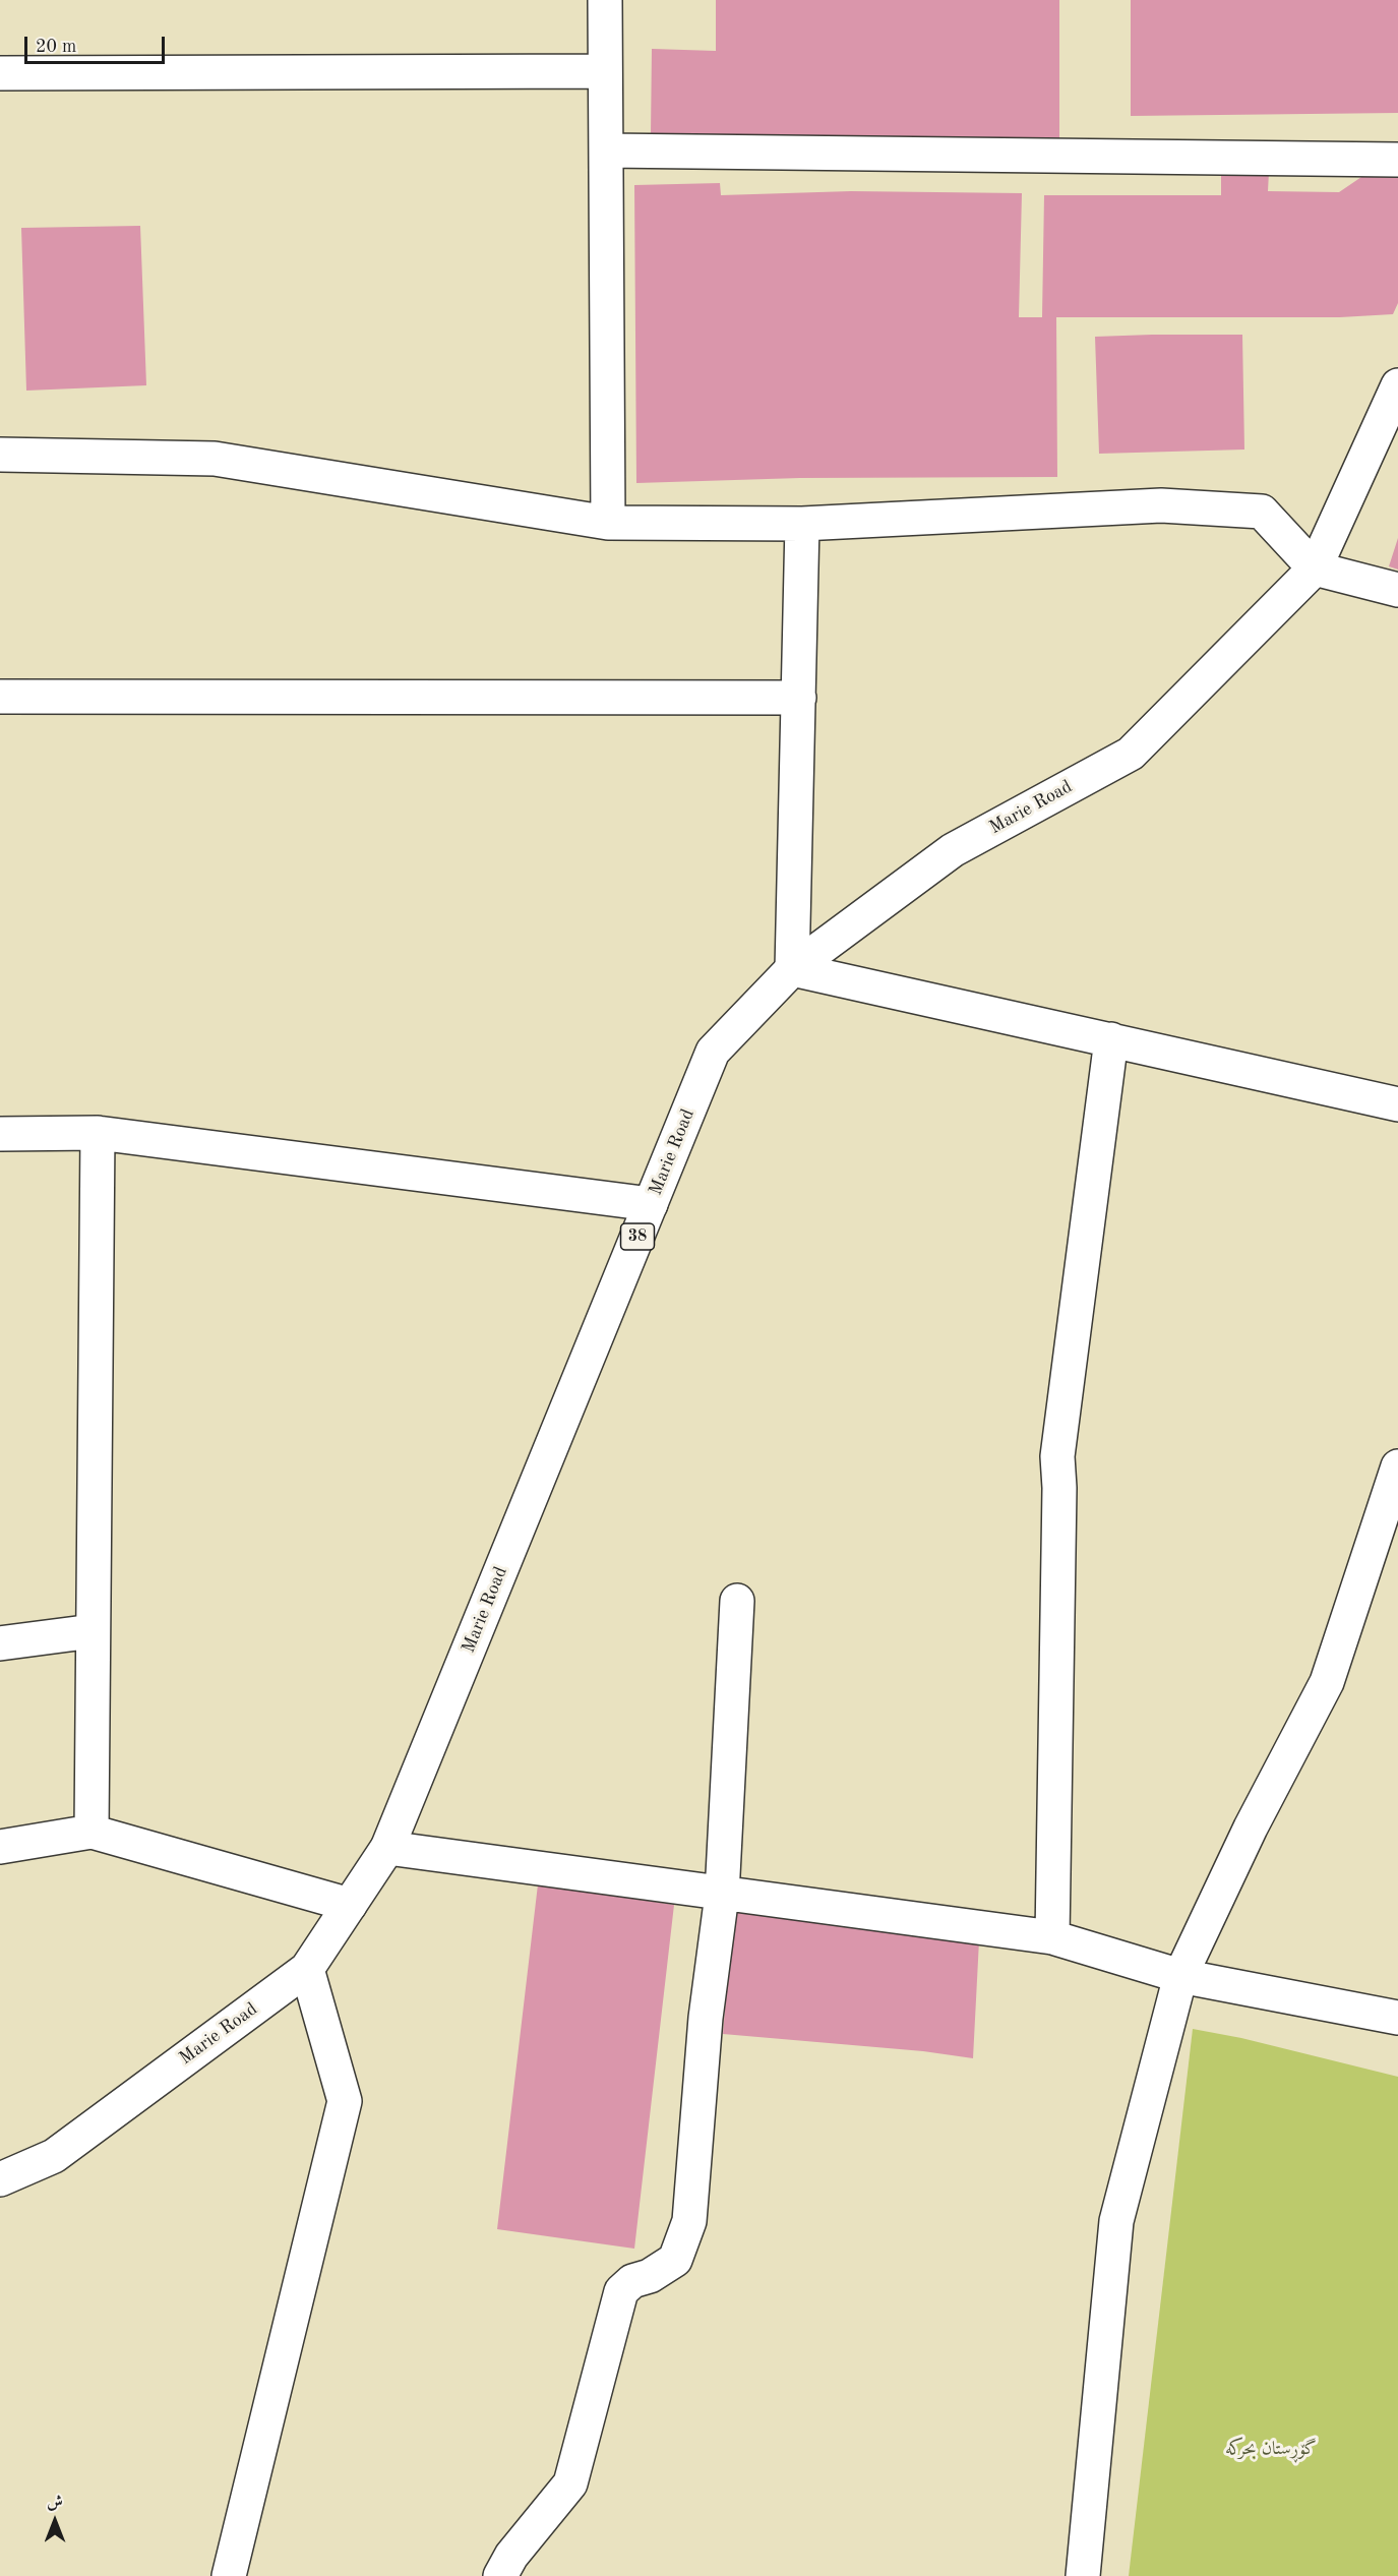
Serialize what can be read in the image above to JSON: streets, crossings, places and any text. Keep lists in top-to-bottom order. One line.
{"streets":{"street":["Marie Road","38"]},"parks":["گۆڕستان بحركه‌"],"scale_bar":"20 m","north":"top"}
